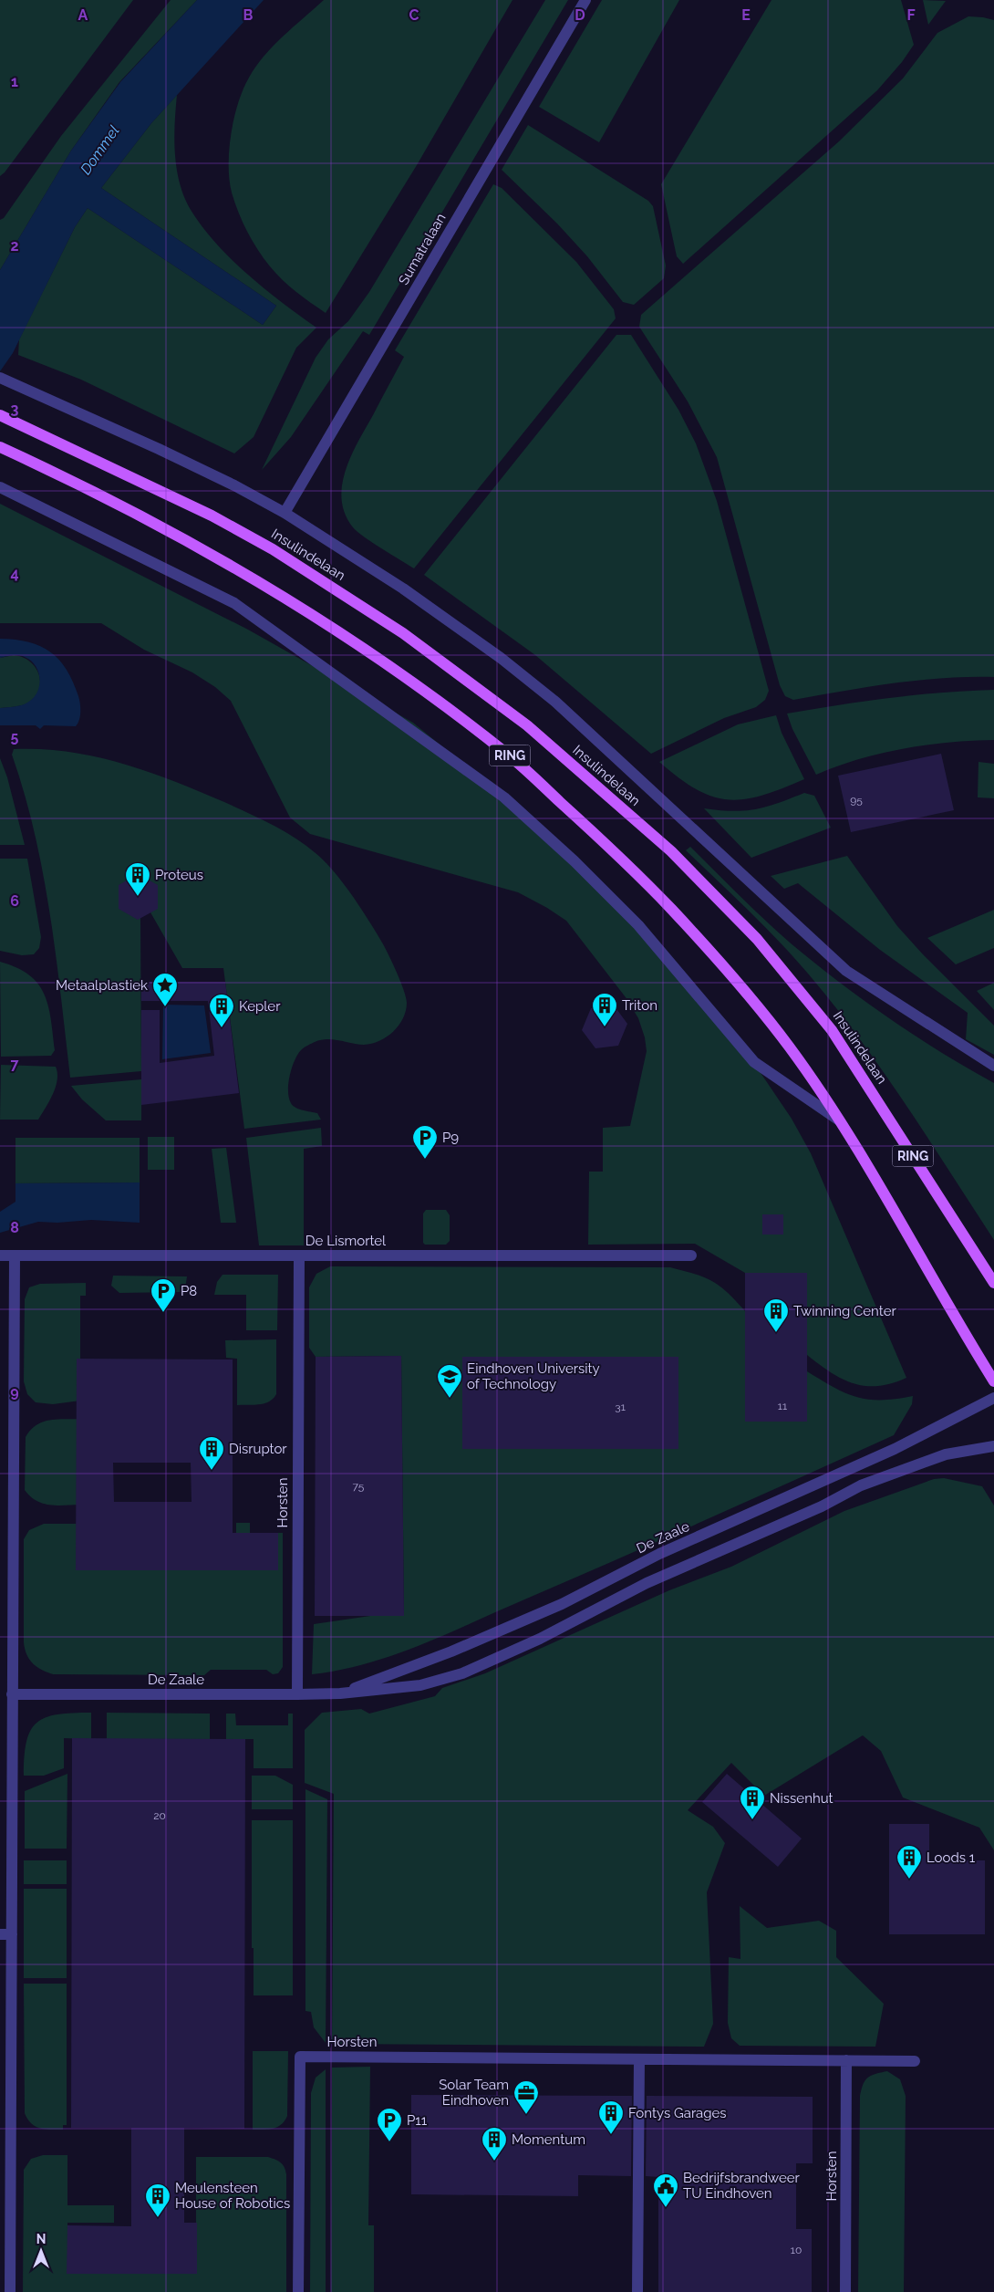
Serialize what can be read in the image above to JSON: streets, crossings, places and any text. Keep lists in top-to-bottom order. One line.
{"streets":{"main road":["Insulindelaan","RING"],"street":["Sumatralaan","De Lismortel","Horsten","De Zaale"]},"crossings":[["Sumatralaan","Insulindelaan"],["De Lismortel","Horsten"],["Horsten","De Zaale"]],"water":["Dommel"],"places":{"building":["Proteus","Triton","Kepler","Twinning Center","Disruptor","Nissenhut","Loods 1","Fontys Garages","Momentum","Meulensteen House of Robotics"],"place":["Metaalplastiek"],"parking":["P9","P8","P11"],"school or university":["Eindhoven University of Technology"],"office":["Solar Team Eindhoven"],"public building":["Bedrijfsbrandweer TU Eindhoven"]},"house_numbers":["95","11","31","75","20","10"],"north":"top","grid":{"columns":["A","B","C","D","E","F"],"rows":["1","2","3","4","5","6","7","8","9"]}}
